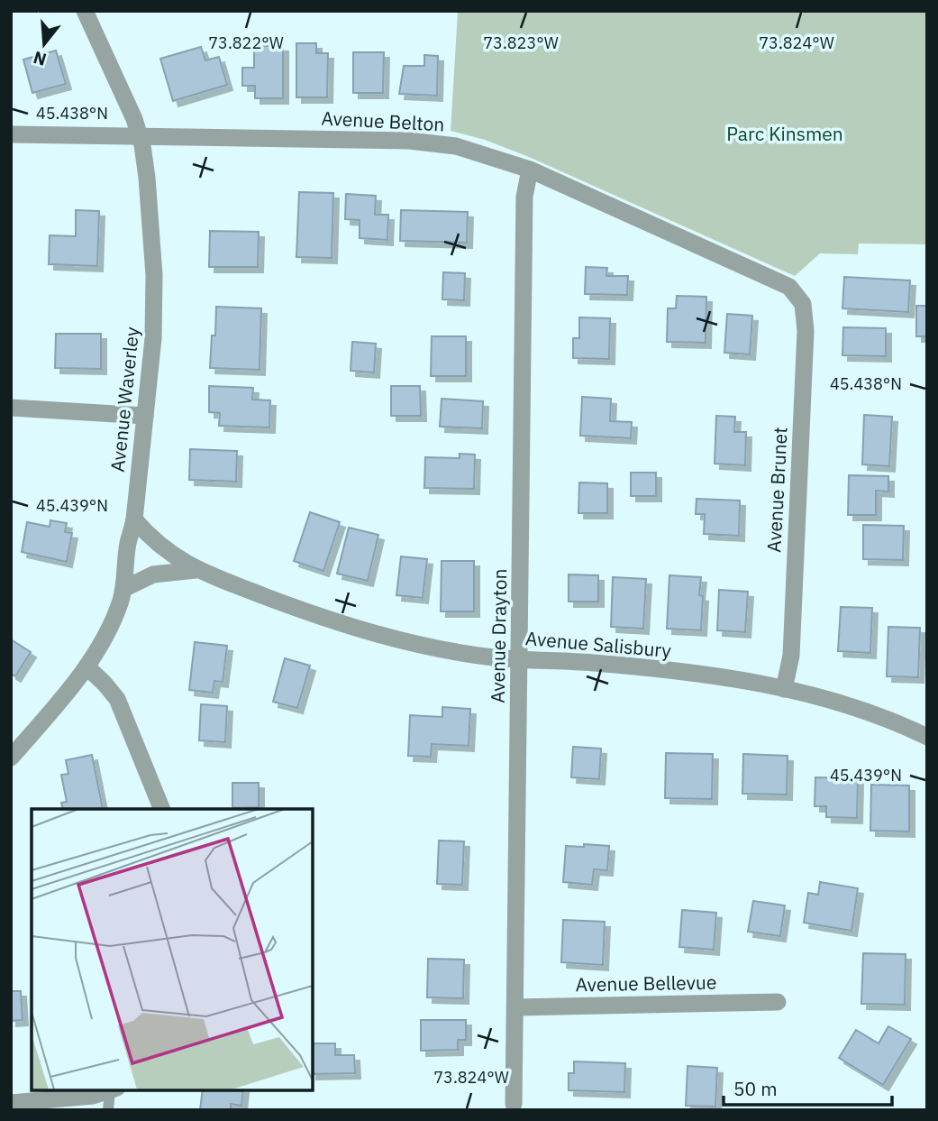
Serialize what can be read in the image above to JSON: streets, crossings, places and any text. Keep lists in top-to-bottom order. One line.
{"streets":{"street":["Avenue Belton","Avenue Waverley","Avenue Brunet","Avenue Drayton","Avenue Salisbury","Avenue Bellevue"]},"crossings":[["Avenue Belton","Avenue Waverley"],["Avenue Belton","Avenue Brunet"],["Avenue Belton","Avenue Drayton"],["Avenue Waverley","Avenue Salisbury"],["Avenue Brunet","Avenue Salisbury"],["Avenue Drayton","Avenue Salisbury"],["Avenue Drayton","Avenue Bellevue"]],"parks":["Parc Kinsmen"],"scale_bar":"50 m","north":"bottom","coordinates":["73.822°W","73.823°W","73.824°W","45.438°N","45.439°N"]}
